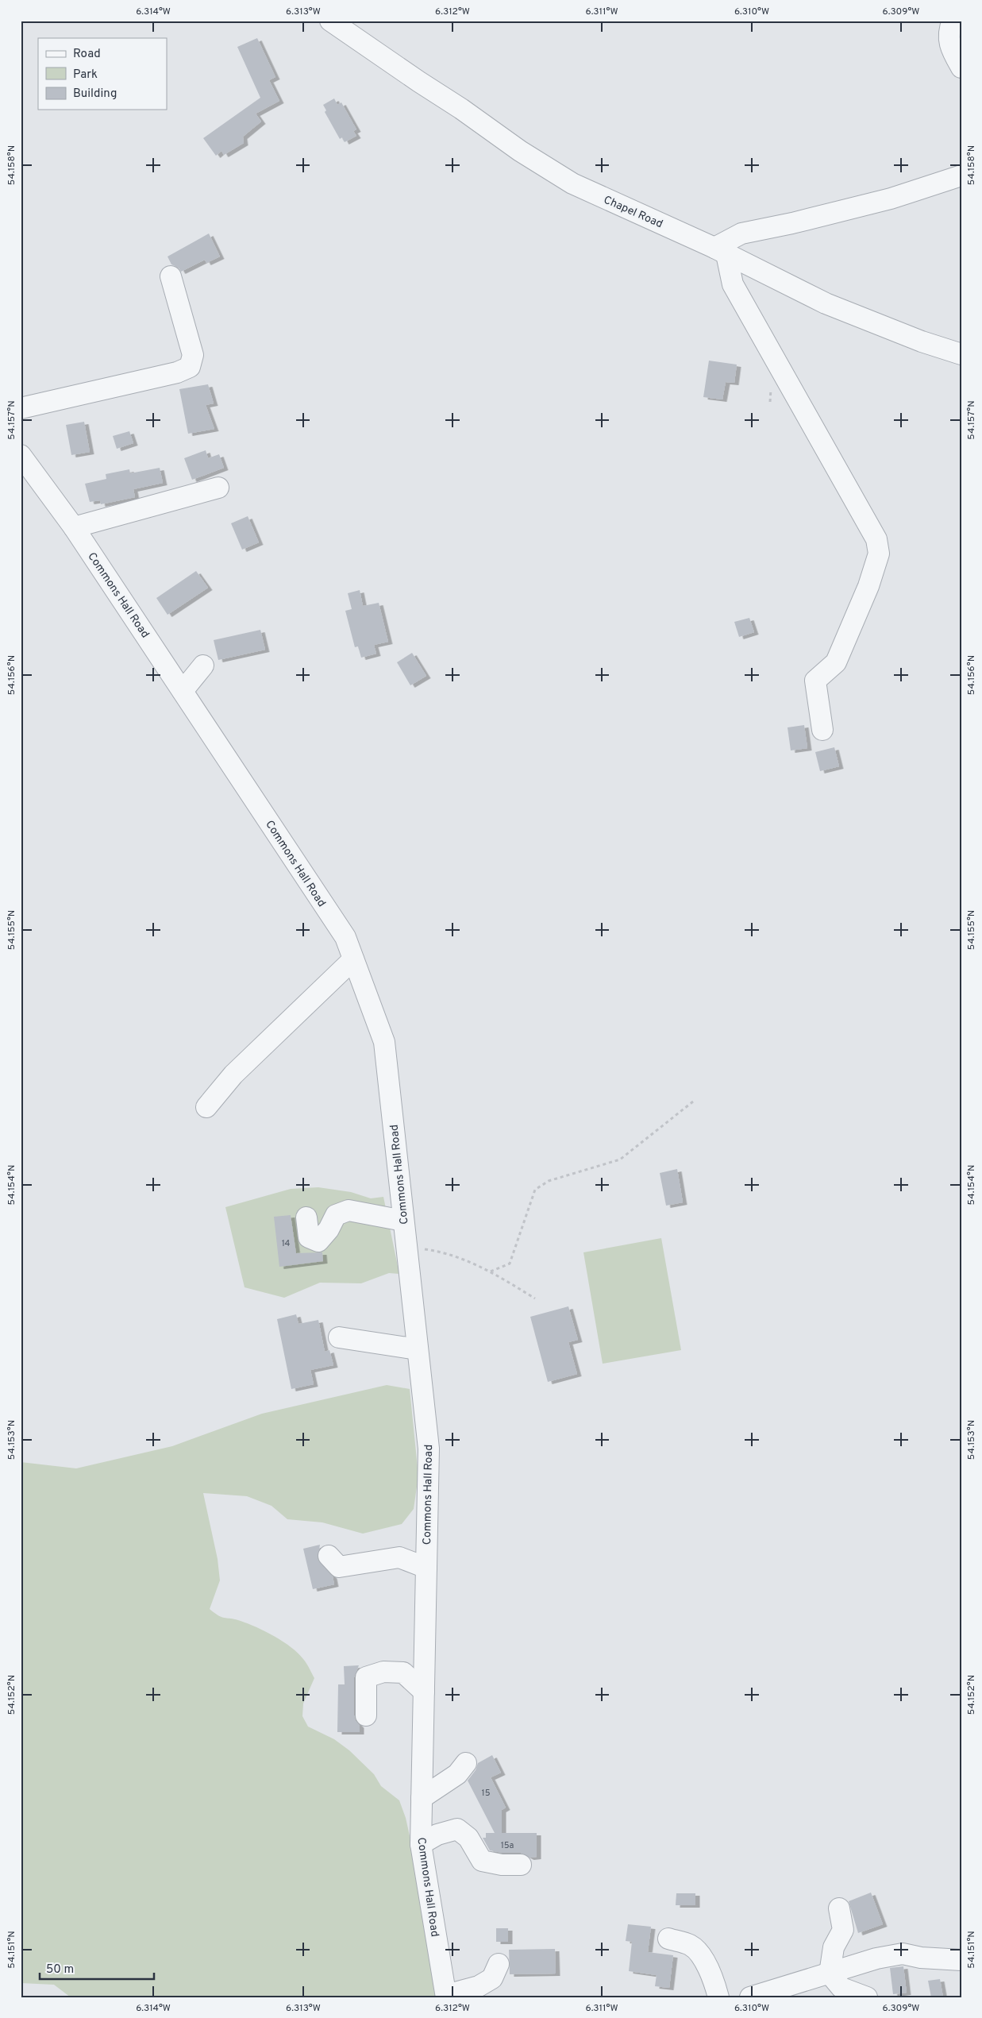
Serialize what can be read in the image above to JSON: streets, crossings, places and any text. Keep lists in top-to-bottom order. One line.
{"streets":{"street":["Chapel Road","Commons Hall Road"]},"house_numbers":["14","15","15a"],"legend":["Road","Park","Building"],"scale_bar":"50 m","coordinates":["6.314°W","6.313°W","6.312°W","6.311°W","6.310°W","6.309°W","54.158°N","54.157°N","54.156°N","54.155°N","54.154°N","54.153°N","54.152°N","54.151°N"]}
